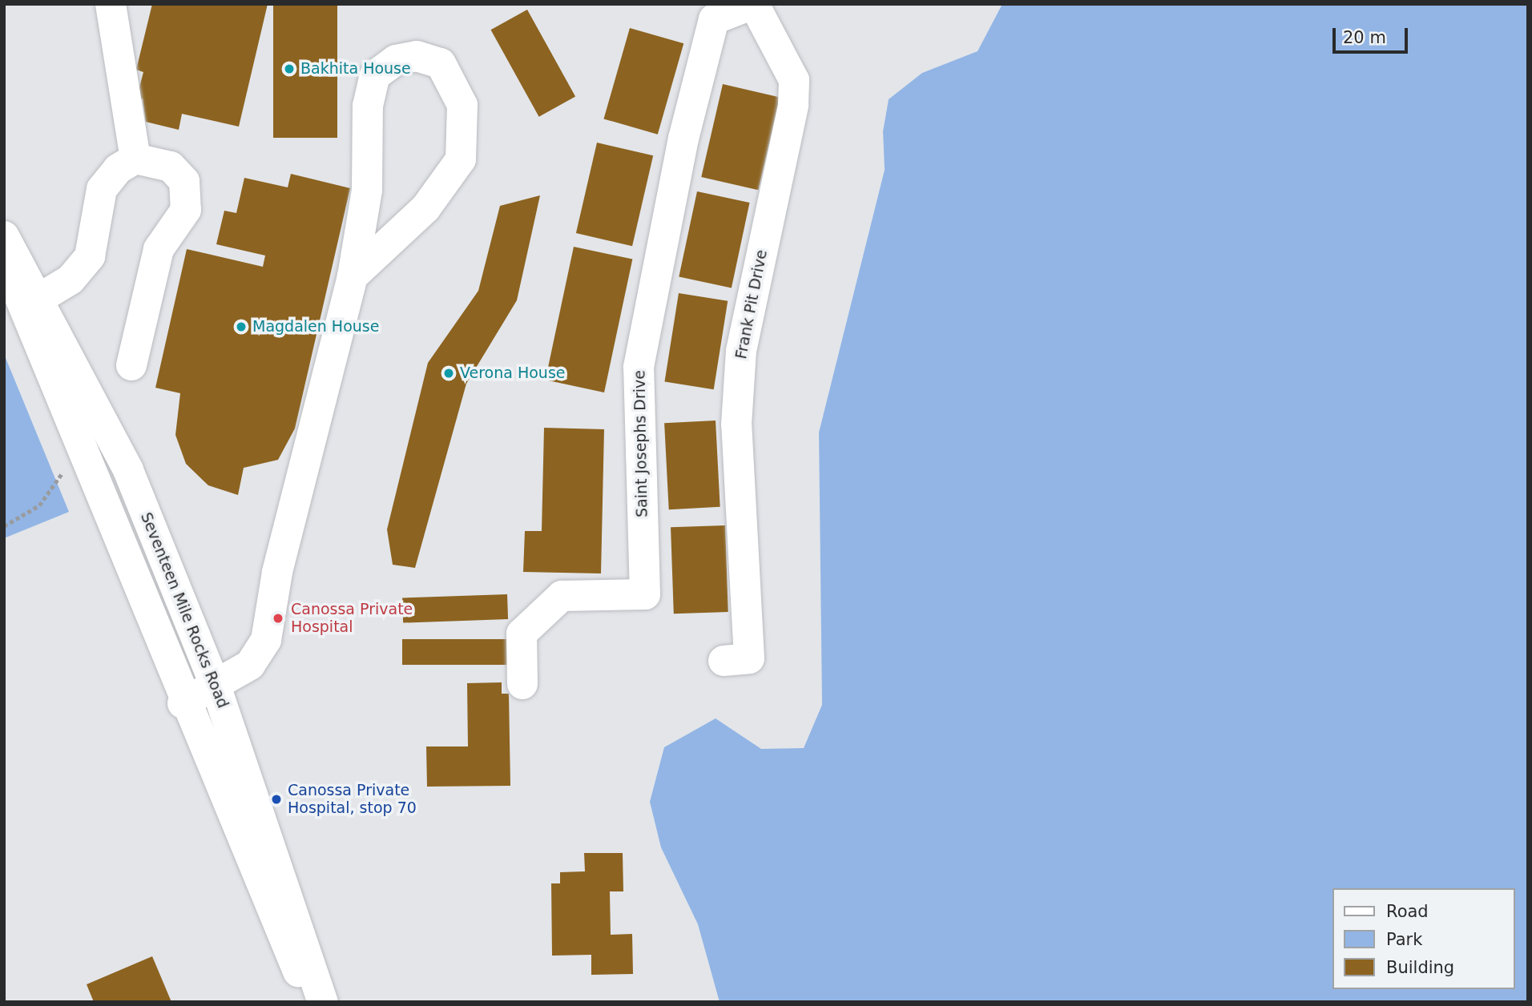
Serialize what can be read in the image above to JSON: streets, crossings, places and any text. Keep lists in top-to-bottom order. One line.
{"streets":{"main road":["Frank Pit Drive","Saint Josephs Drive","Seventeen Mile Rocks Road"]},"crossings":[["Frank Pit Drive","Saint Josephs Drive"]],"places":["Bakhita House","Magdalen House","Verona House","Canossa Private Hospital","Canossa Private Hospital, stop 70"],"legend":["Road","Park","Building"],"scale_bar":"20 m"}
